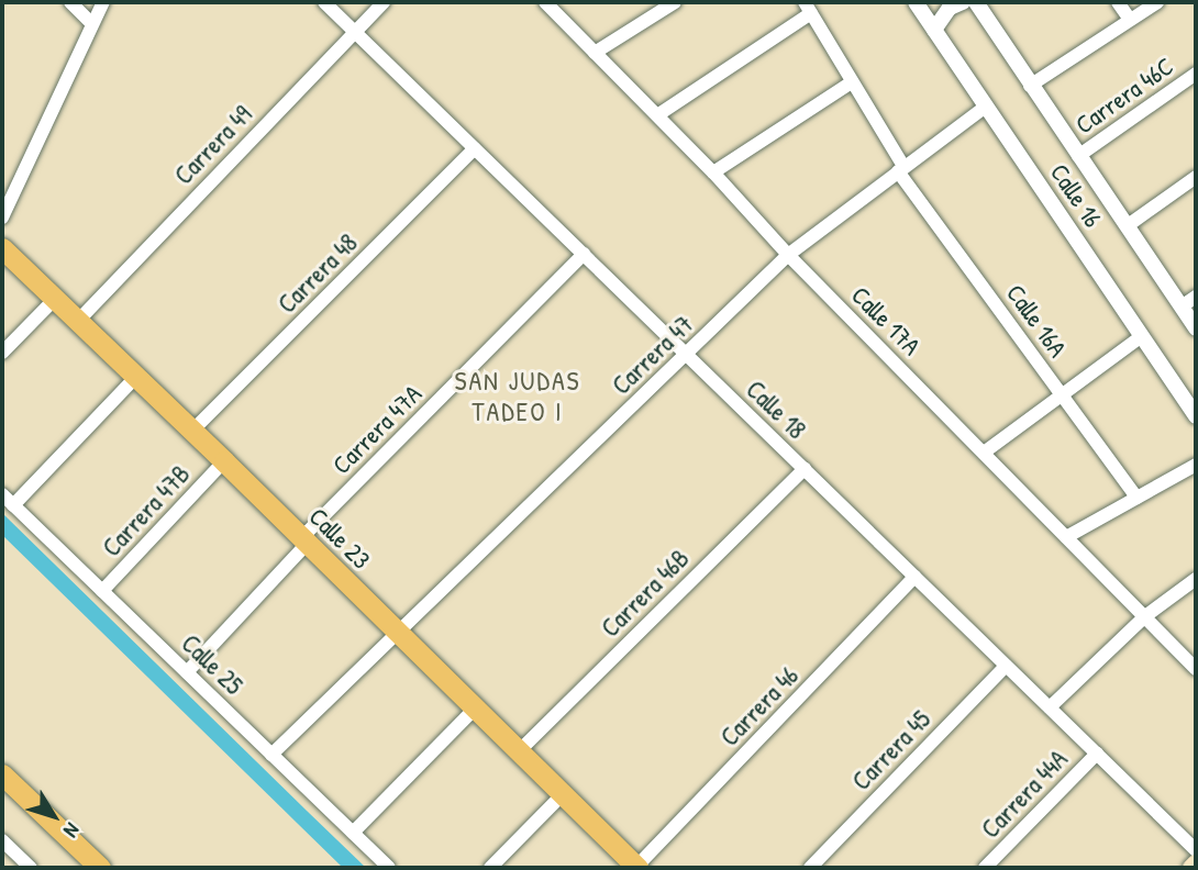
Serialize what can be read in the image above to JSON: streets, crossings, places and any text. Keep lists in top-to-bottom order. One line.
{"streets":{"main road":["Calle 23"],"street":["Carrera 46C","Carrera 49","Calle 16","Carrera 48","Calle 17A","Calle 16A","Carrera 47","Calle 18","Carrera 47A","Carrera 47B","Carrera 46B","Calle 25","Carrera 46","Carrera 45","Carrera 44A"]},"crossings":[["Carrera 46C","Calle 16"],["Carrera 49","Calle 18"],["Carrera 49","Calle 23"],["Calle 16","Carrera 47"],["Carrera 48","Calle 18"],["Carrera 48","Calle 23"],["Calle 17A","Carrera 47"],["Calle 16A","Carrera 47"],["Carrera 47","Calle 18"],["Carrera 47","Calle 23"],["Carrera 47","Calle 25"],["Calle 18","Carrera 47A"],["Calle 18","Carrera 46B"],["Calle 18","Carrera 46"],["Calle 18","Carrera 45"],["Calle 18","Carrera 44A"],["Carrera 47A","Calle 23"],["Carrera 47A","Calle 25"],["Carrera 47B","Calle 23"],["Carrera 47B","Calle 25"],["Calle 23","Carrera 46B"],["Calle 23","Carrera 46"]],"districts":["SAN JUDAS TADEO I"],"north":"bottom right"}
